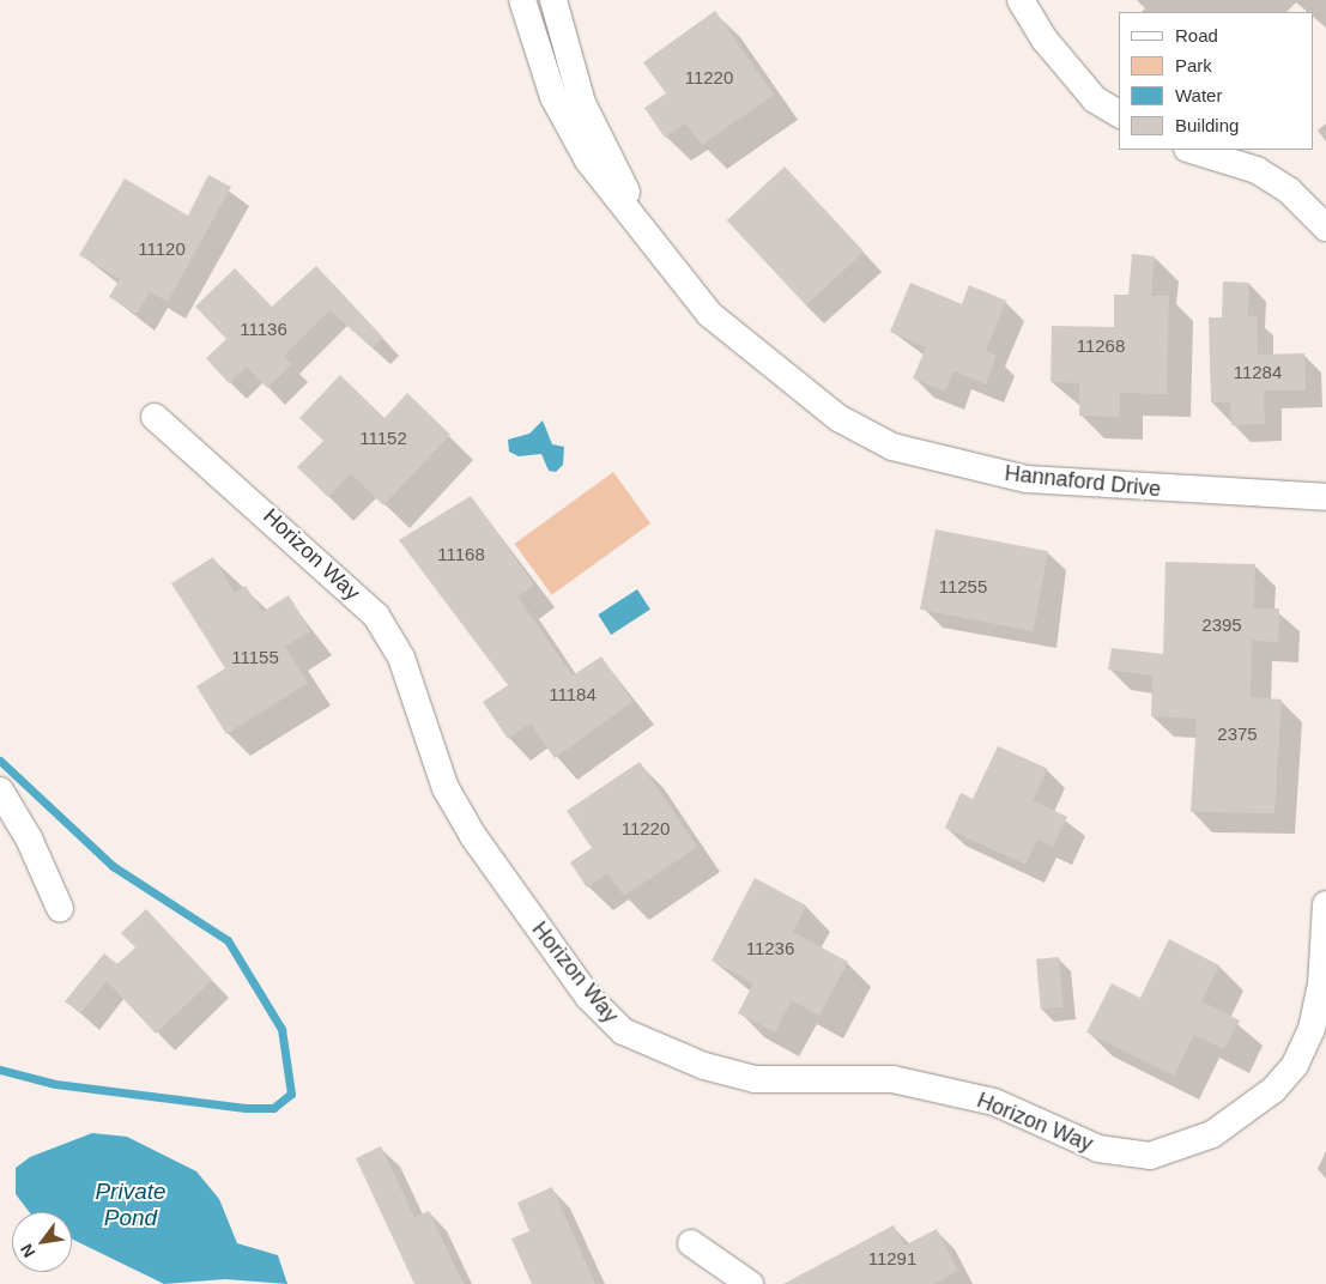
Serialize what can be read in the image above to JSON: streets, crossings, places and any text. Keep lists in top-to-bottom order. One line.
{"streets":{"street":["Hannaford Drive","Horizon Way"]},"water":["Private Pond"],"house_numbers":["11220","11120","11136","11268","11284","11152","11168","11255","2395","11155","11184","2375","11220","11236","11291"],"legend":["Road","Park","Water","Building"],"north":"bottom left"}
